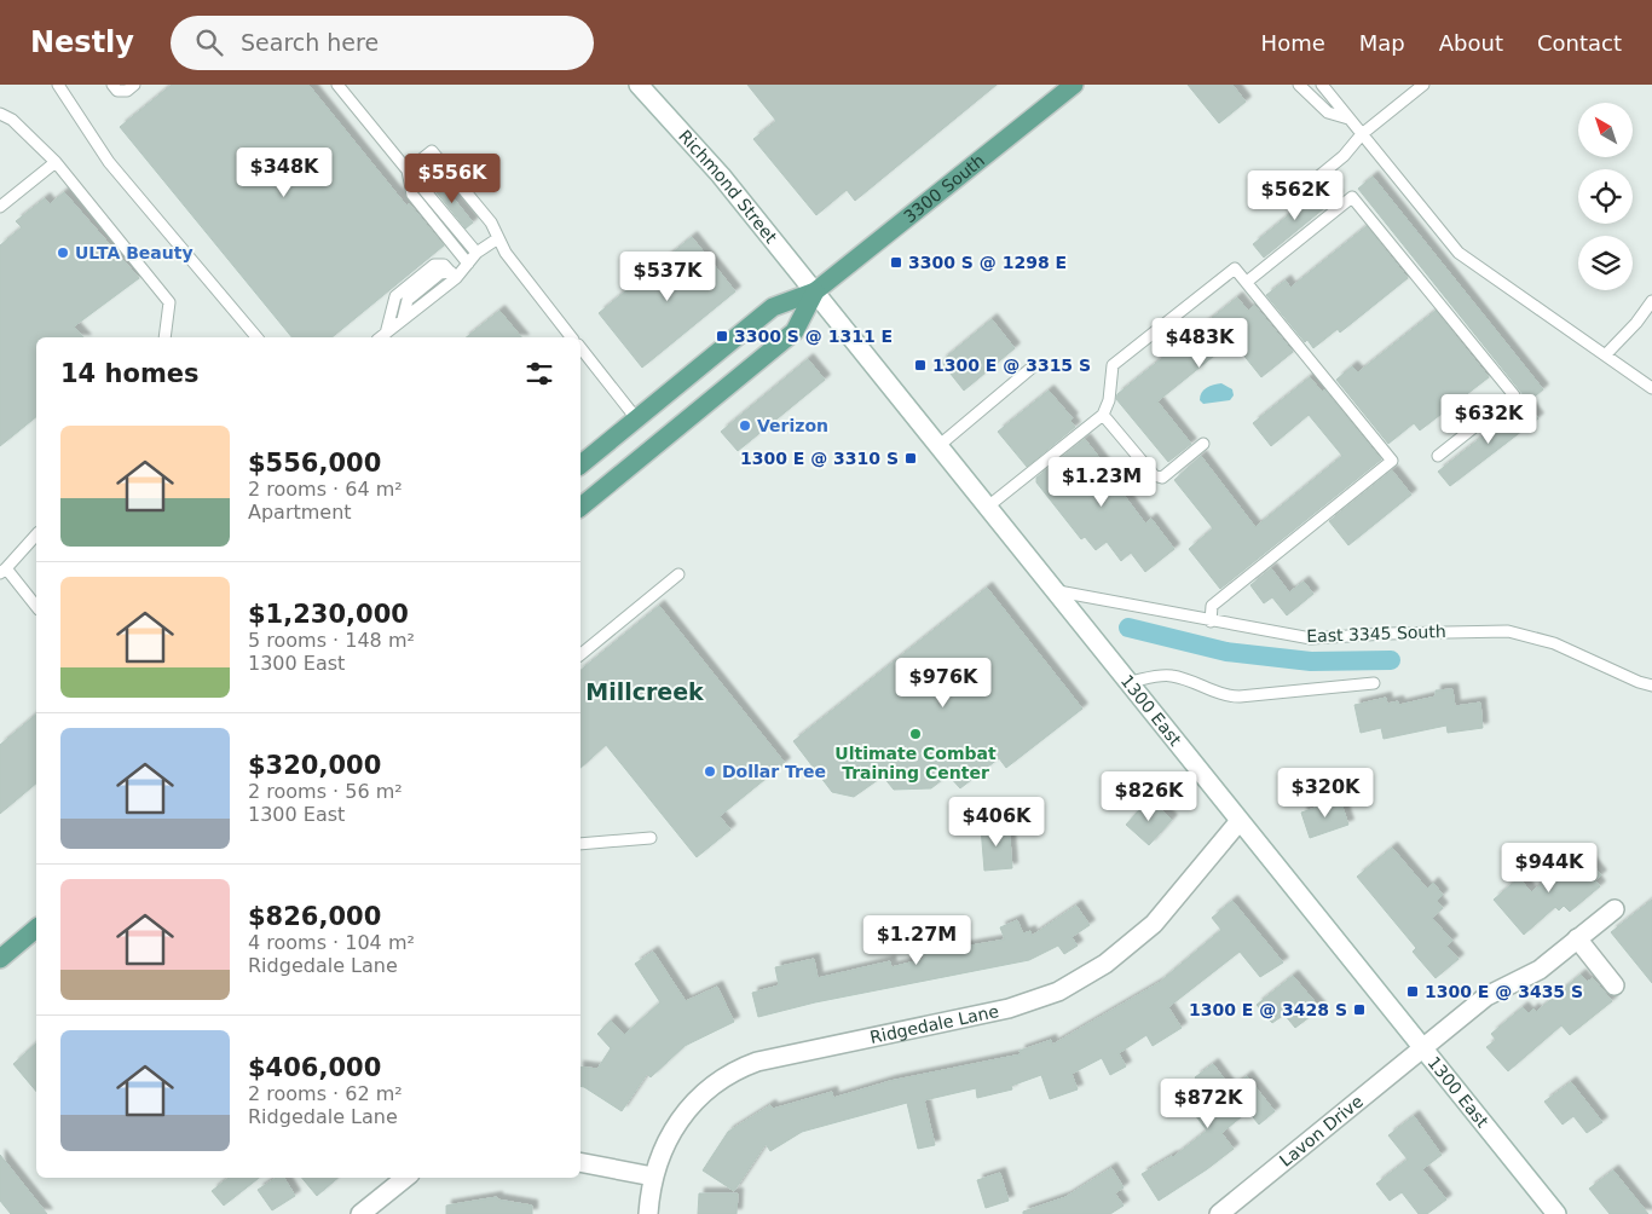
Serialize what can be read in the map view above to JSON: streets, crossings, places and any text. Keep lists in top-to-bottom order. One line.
{"streets":{"main road":["Richmond Street","3300 South","1300 East","Ridgedale Lane","Lavon Drive"],"lane":["East 3345 South"]},"crossings":[["Richmond Street","3300 South"],["Richmond Street","1300 East"],["3300 South","1300 East"],["East 3345 South","1300 East"],["1300 East","Ridgedale Lane"],["1300 East","Lavon Drive"]],"districts":["Millcreek"],"places":{"other":["ULTA Beauty","Verizon","Ultimate Combat Training Center","Dollar Tree"],"transit":["3300 S @ 1298 E","3300 S @ 1311 E","1300 E @ 3315 S","1300 E @ 3310 S","1300 E @ 3435 S","1300 E @ 3428 S"]},"north":"top left","page":{"header":"Nestly","search":"Search here","nav":["Home","Map","About","Contact"],"price":["$348K","$556K","$562K","$537K","$483K","$632K","$1.23M","$976K","$320K","$826K","$406K","$944K","$1.27M","$872K"],"heading":"14 homes","list":[{"name":"$556,000","note":"2 rooms · 64 m² · Apartment"},{"name":"$1,230,000","note":"5 rooms · 148 m² · 1300 East"},{"name":"$320,000","note":"2 rooms · 56 m² · 1300 East"},{"name":"$826,000","note":"4 rooms · 104 m² · Ridgedale Lane"},{"name":"$406,000","note":"2 rooms · 62 m² · Ridgedale Lane"}]}}
